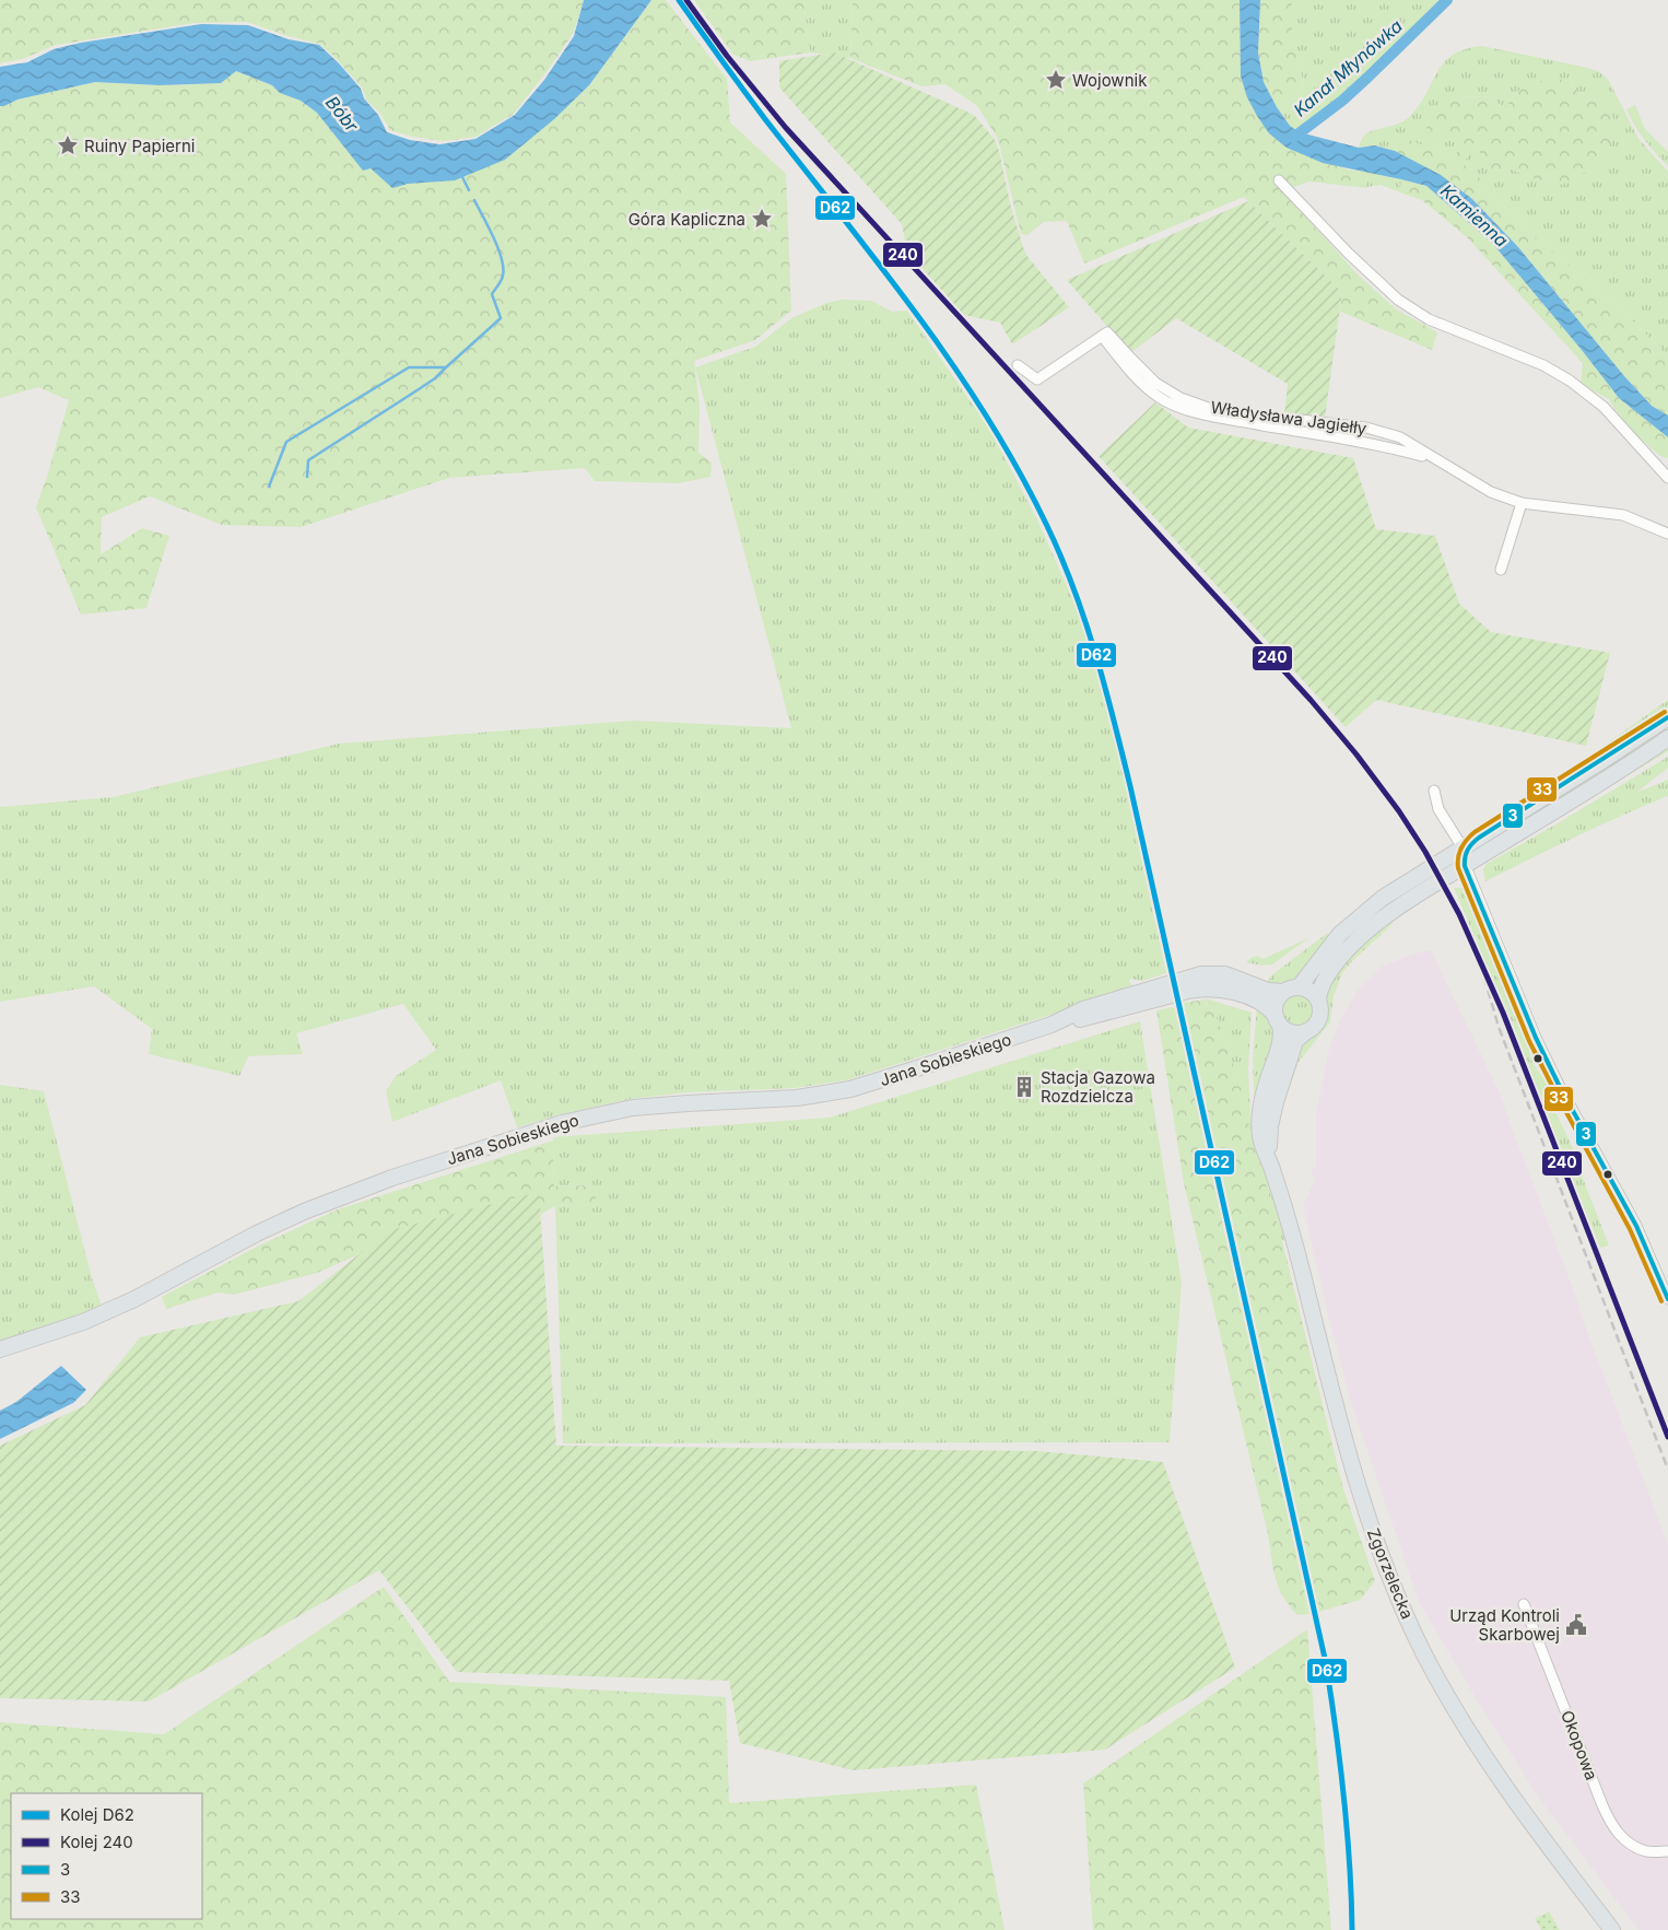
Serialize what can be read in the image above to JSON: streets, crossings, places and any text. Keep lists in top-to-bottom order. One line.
{"streets":{"main road":["Jana Sobieskiego","Zgorzelecka"],"street":["Władysława Jagiełły","Okopowa"]},"crossings":[["Jana Sobieskiego","Zgorzelecka"]],"water":["Kanał Młynówka","Bóbr","Kamienna"],"places":{"place":["Wojownik","Ruiny Papierni","Góra Kapliczna"],"building":["Stacja Gazowa Rozdzielcza"],"public building":["Urząd Kontroli Skarbowej"]},"lines":["rail line D62","rail line 240","transit line 33","transit line 3"],"legend":["Kolej D62","Kolej 240","3","33"]}
